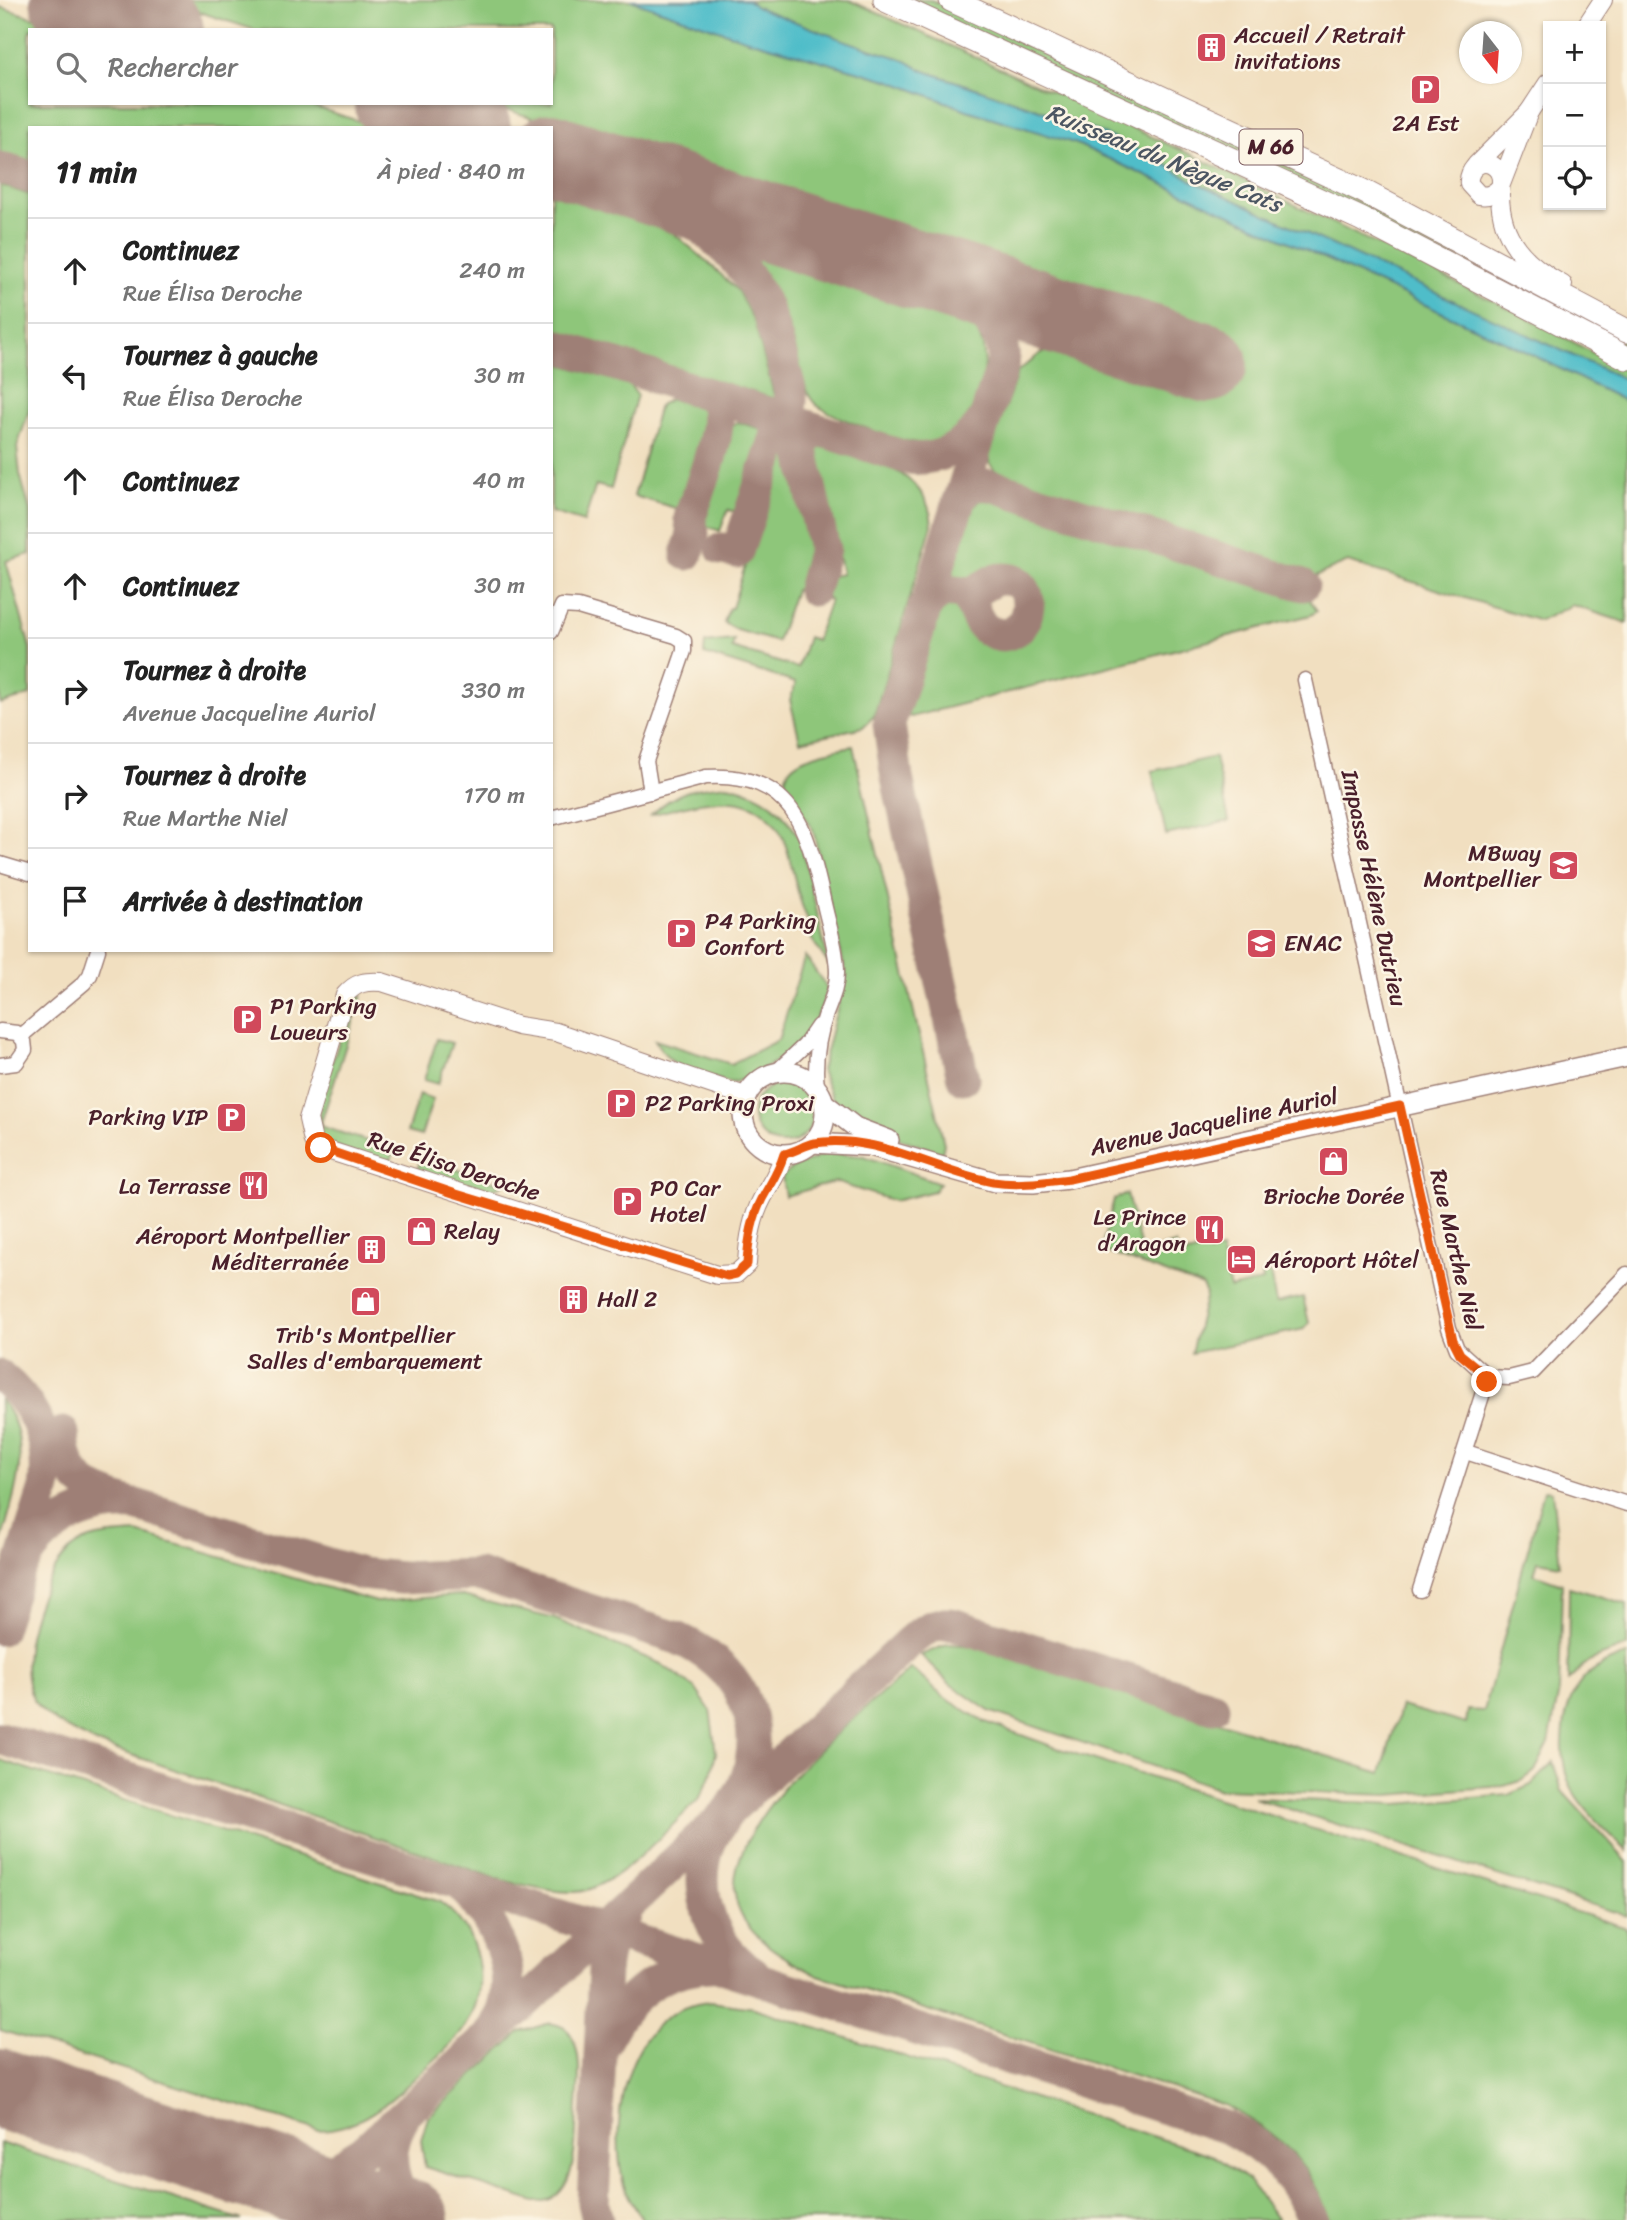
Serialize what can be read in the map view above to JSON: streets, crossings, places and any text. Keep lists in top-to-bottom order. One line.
{"streets":{"highway":["M 66"],"main road":["Avenue Jacqueline Auriol"],"street":["Impasse Hélène Dutrieu","Rue Élisa Deroche","Rue Marthe Niel"]},"crossings":[["Impasse Hélène Dutrieu","Avenue Jacqueline Auriol"],["Impasse Hélène Dutrieu","Rue Marthe Niel"],["Avenue Jacqueline Auriol","Rue Élisa Deroche"],["Avenue Jacqueline Auriol","Rue Marthe Niel"]],"water":["Ruisseau du Nègue Cats"],"places":{"building":["Accueil / Retrait invitations","Aéroport Montpellier Méditerranée","Hall 2"],"parking":["2A Est","P4 Parking Confort","P1 Parking Loueurs","P2 Parking Proxi","Parking VIP","P0 Car Hotel"],"school or university":["MBway Montpellier","ENAC"],"shop":["Brioche Dorée","Relay","Trib's Montpellier Salles d'embarquement"],"restaurant":["La Terrasse","Le Prince d’Aragon"],"hotel":["Aéroport Hôtel"]},"north":"bottom","page":{"map_buttons":["+","−"],"search":"Rechercher","heading":["11 min","À pied · 840 m"],"list":[["Continuez","Rue Élisa Deroche","240 m"],["Tournez à gauche","Rue Élisa Deroche","30 m"],["Continuez","40 m"],["Continuez","30 m"],["Tournez à droite","Avenue Jacqueline Auriol","330 m"],["Tournez à droite","Rue Marthe Niel","170 m"],"Arrivée à destination"]}}
